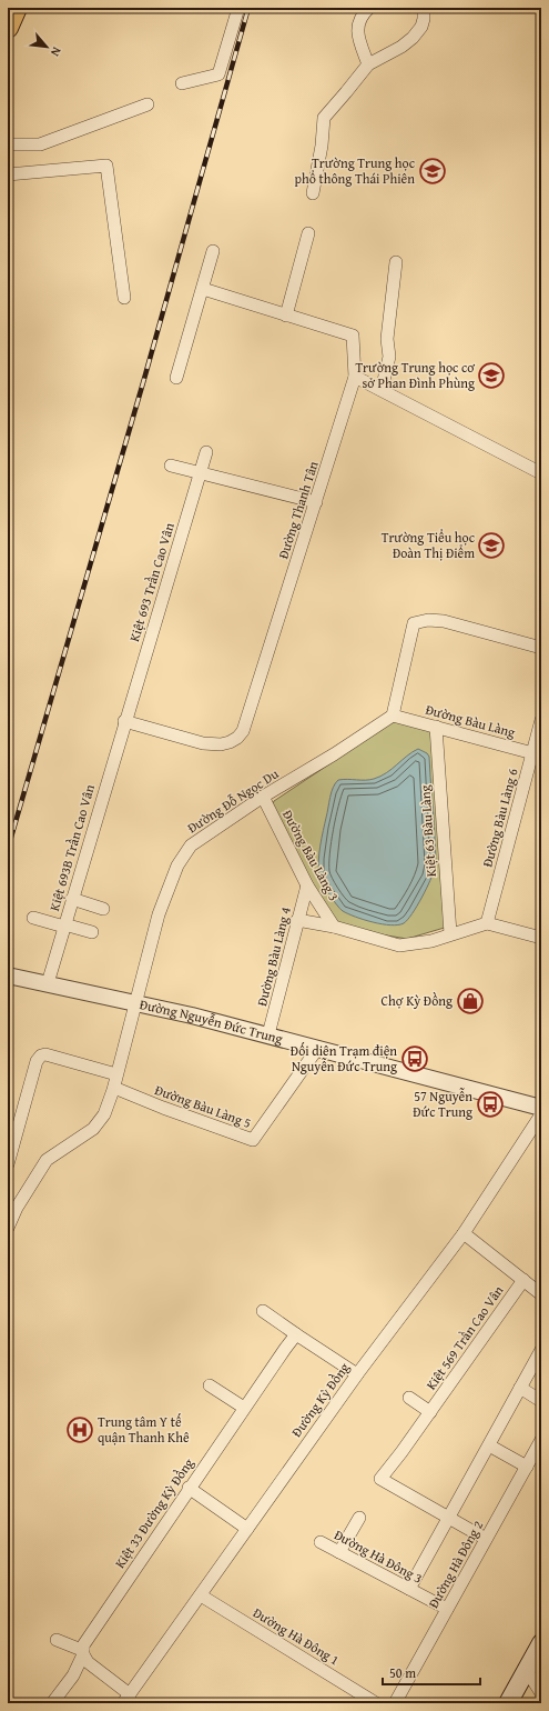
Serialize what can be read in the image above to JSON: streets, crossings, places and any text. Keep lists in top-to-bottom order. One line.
{"streets":{"street":["Đường Thanh Tân","Kiệt 693 Trần Cao Vân","Đường Bàu Làng","Đường Đỗ Ngọc Du","Đường Bàu Làng 6","Kiệt 63 Bàu Làng","Kiệt 693B Trần Cao Vân","Đường Bàu Làng 3","Đường Bàu Làng 4","Đường Nguyễn Đức Trung","Đường Bàu Làng 5","Kiệt 569 Trần Cao Vân","Đường Kỳ Đồng","Kiệt 33 Đường Kỳ Đồng","Đường Hà Đông 3","Đường Hà Đông 2","Đường Hà Đông 1"]},"crossings":[["Đường Thanh Tân","Kiệt 693 Trần Cao Vân"],["Đường Thanh Tân","Kiệt 693B Trần Cao Vân"],["Kiệt 693 Trần Cao Vân","Kiệt 693B Trần Cao Vân"],["Đường Bàu Làng","Đường Đỗ Ngọc Du"],["Đường Bàu Làng","Đường Bàu Làng 6"],["Đường Bàu Làng","Kiệt 63 Bàu Làng"],["Đường Đỗ Ngọc Du","Đường Bàu Làng 3"],["Đường Đỗ Ngọc Du","Đường Nguyễn Đức Trung"],["Đường Đỗ Ngọc Du","Đường Bàu Làng 5"],["Kiệt 693B Trần Cao Vân","Đường Nguyễn Đức Trung"],["Đường Bàu Làng 3","Đường Bàu Làng 4"],["Đường Bàu Làng 4","Đường Nguyễn Đức Trung"],["Đường Nguyễn Đức Trung","Đường Bàu Làng 5"],["Kiệt 569 Trần Cao Vân","Đường Kỳ Đồng"],["Đường Kỳ Đồng","Đường Hà Đông 1"],["Đường Hà Đông 3","Đường Hà Đông 2"]],"places":{"school or university":["Trường Trung học phổ thông Thái Phiên","Trường Trung học cơ sở Phan Đình Phùng","Trường Tiểu học Đoàn Thị Điểm"],"shop":["Chợ Kỳ Đồng"],"bus stop":["Đối diện Trạm điện Nguyễn Đức Trung","57 Nguyễn Đức Trung"],"hospital":["Trung tâm Y tế quận Thanh Khê"]},"scale_bar":"50 m","north":"bottom right"}
